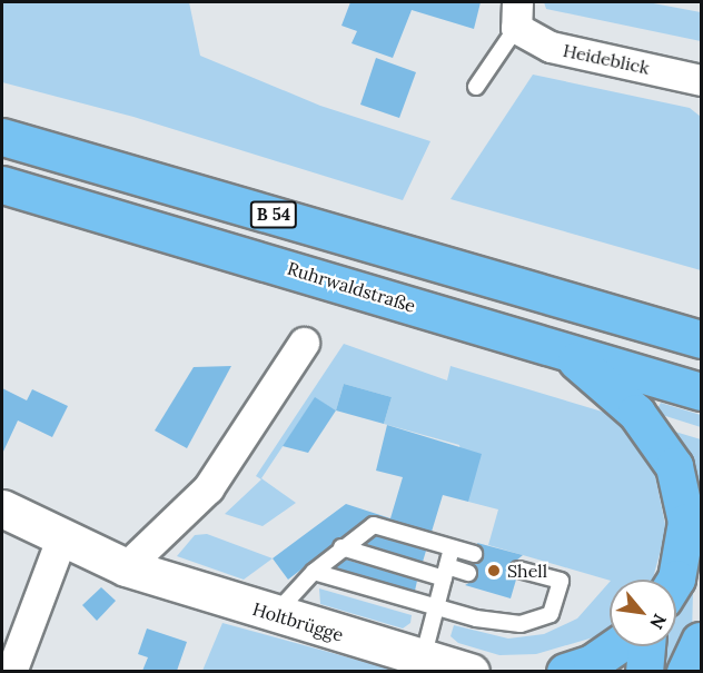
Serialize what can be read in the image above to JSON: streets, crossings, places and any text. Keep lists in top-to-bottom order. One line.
{"streets":{"highway":["B 54","Ruhrwaldstraße"],"main road":["Holtbrügge"],"street":["Heideblick"]},"places":["Shell"],"north":"bottom right"}
